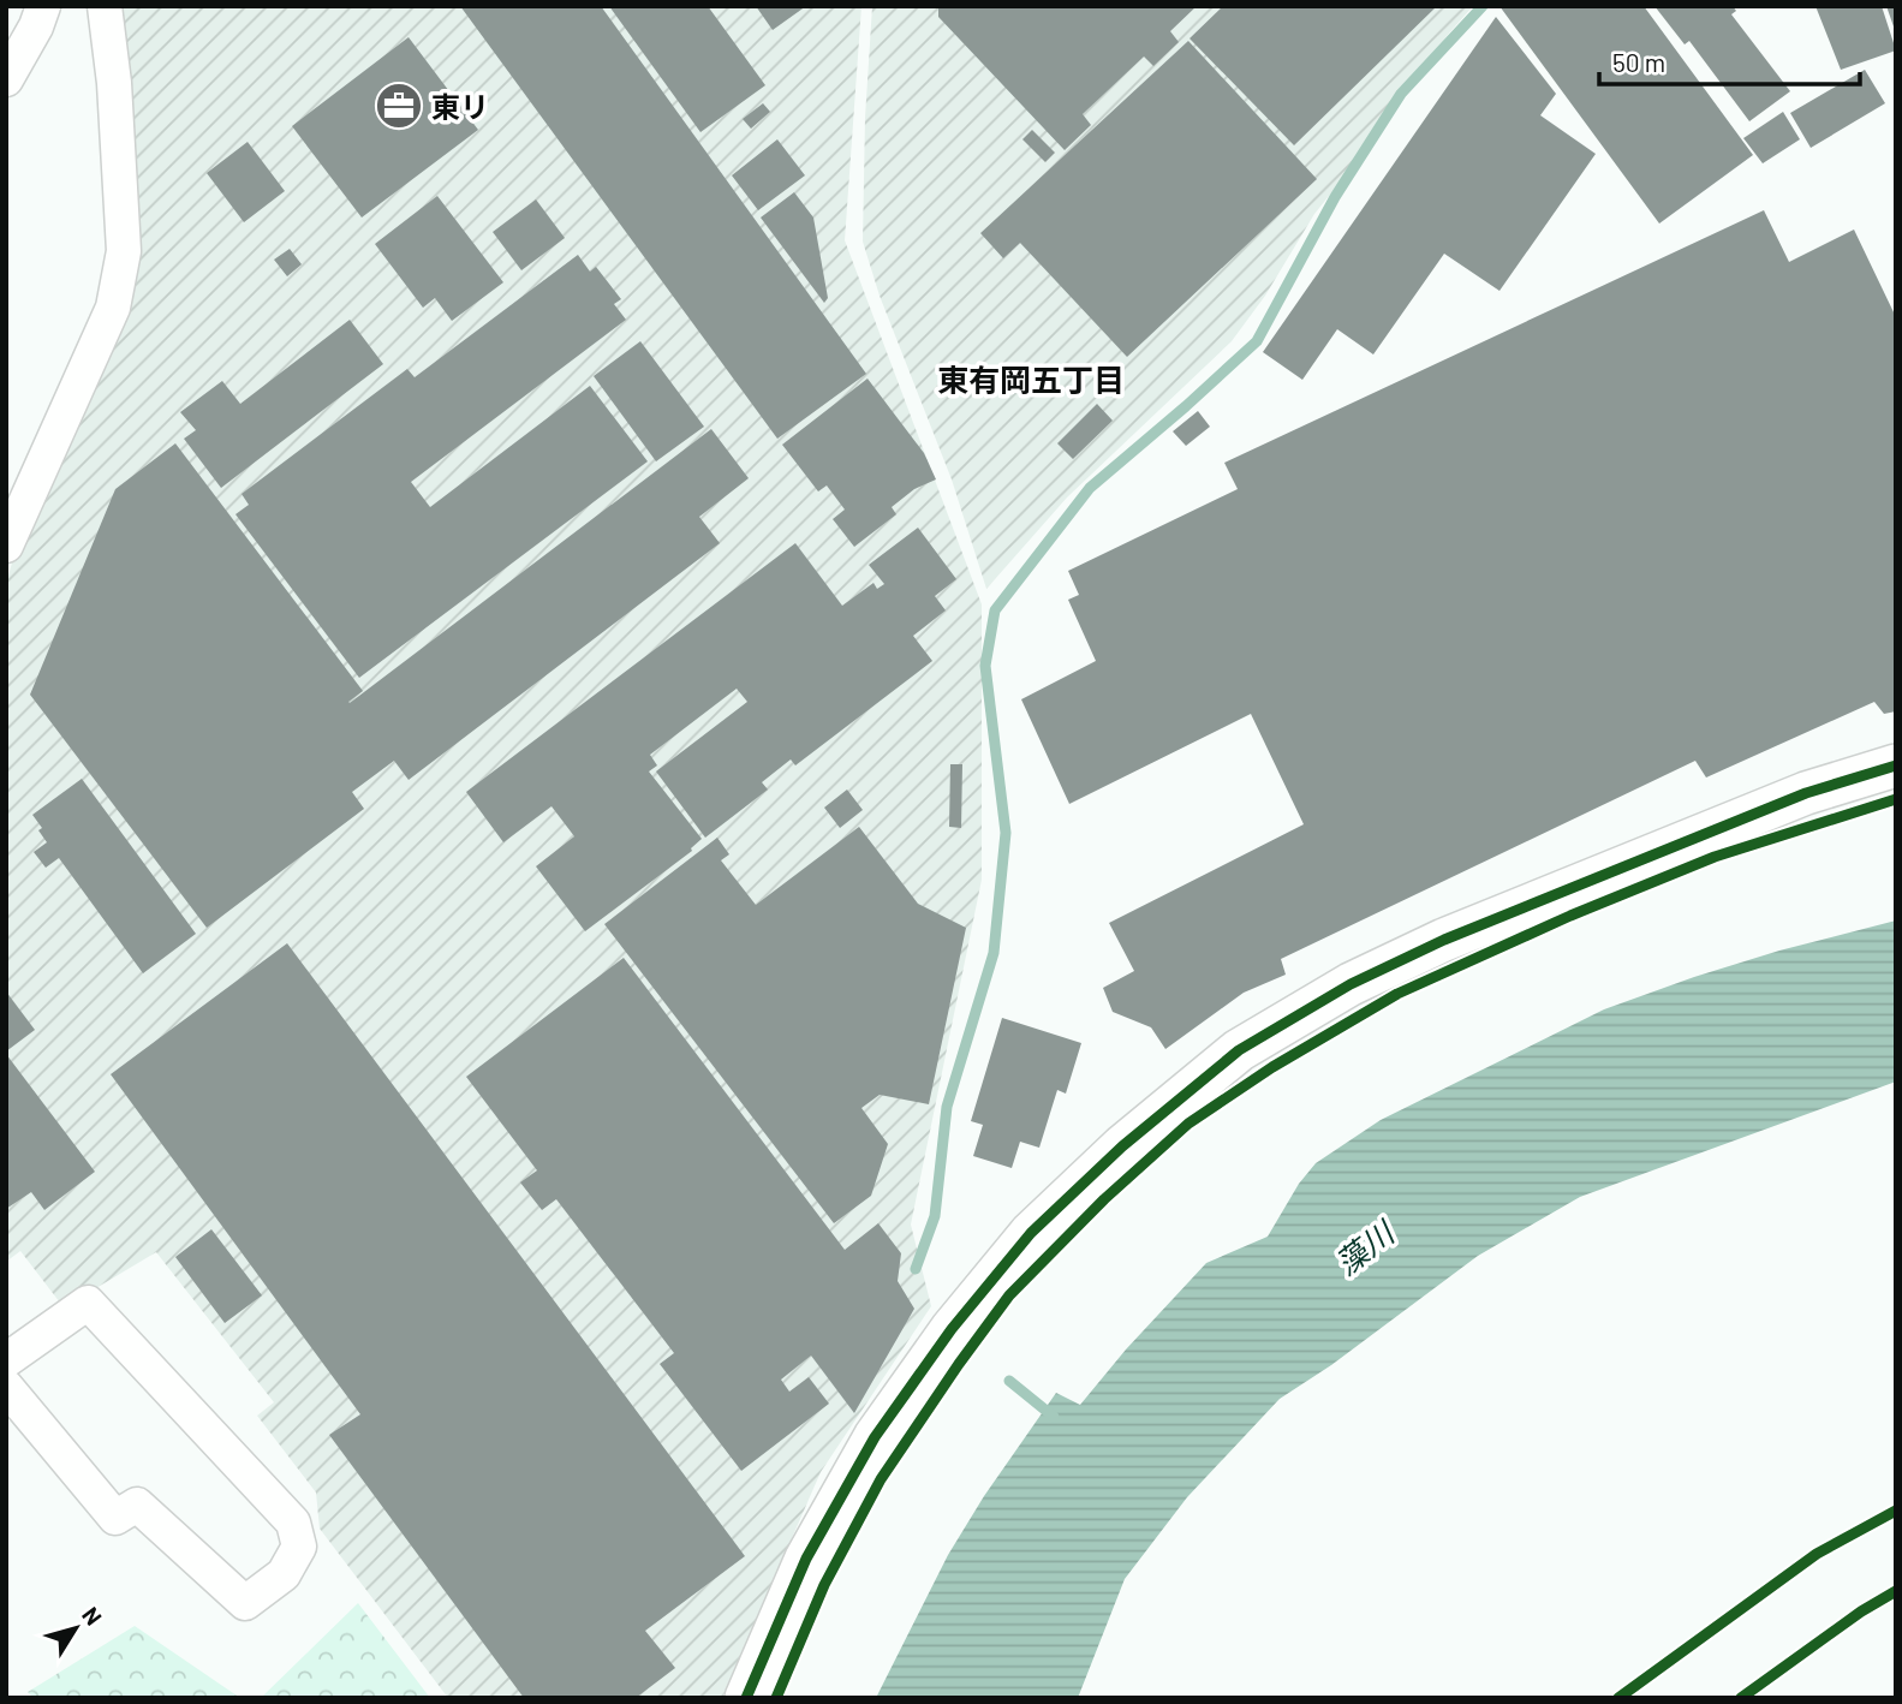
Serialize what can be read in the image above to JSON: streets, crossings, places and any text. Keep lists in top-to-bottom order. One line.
{"districts":["東有岡五丁目"],"water":["藻川"],"places":{"office":["東リ"]},"scale_bar":"50 m","north":"top right"}
